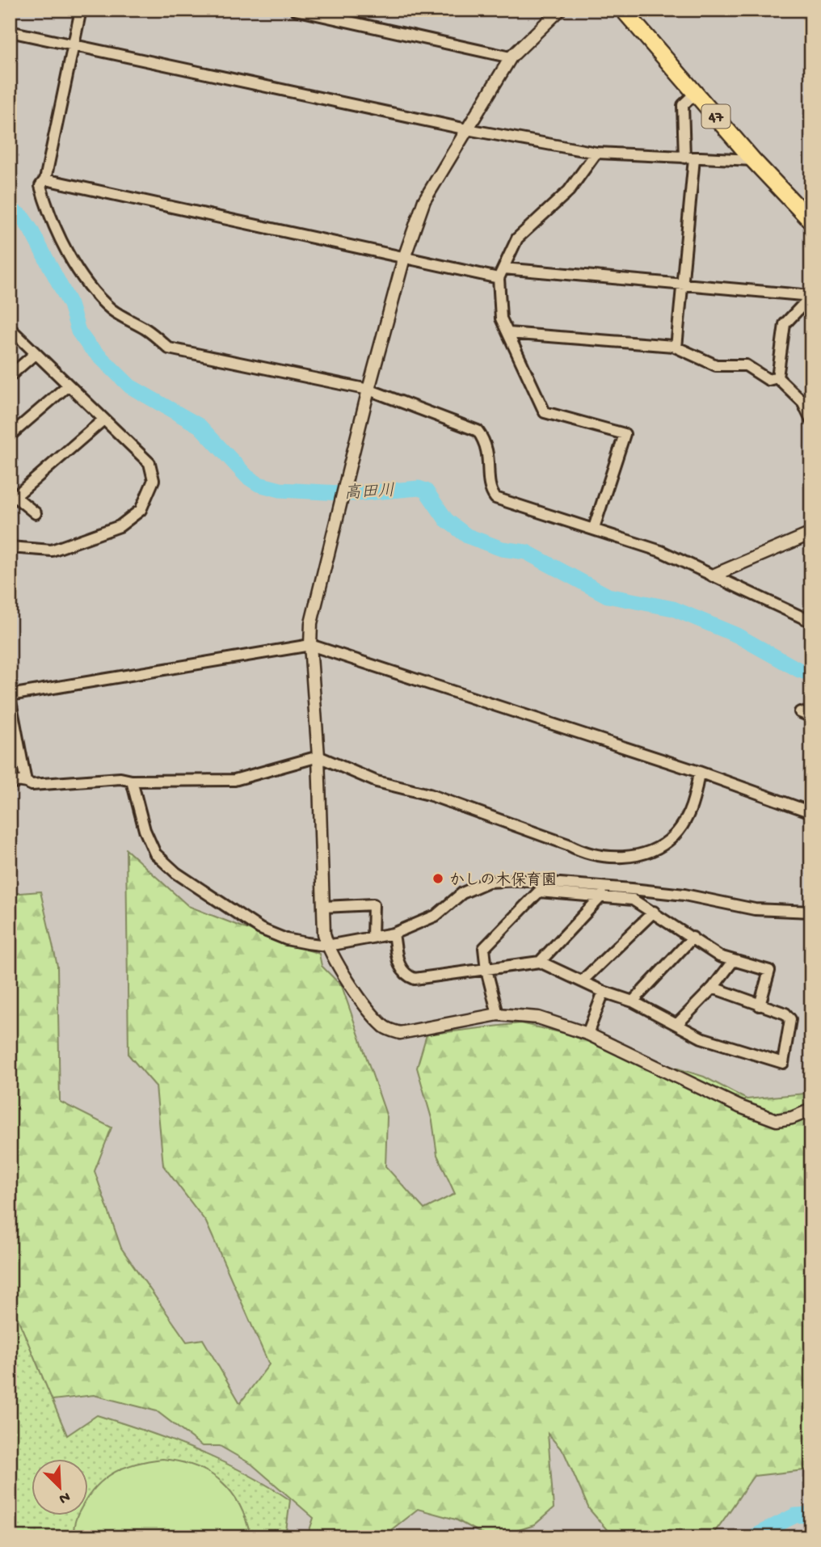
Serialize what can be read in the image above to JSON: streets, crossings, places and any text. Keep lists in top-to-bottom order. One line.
{"streets":{"main road":["47"]},"water":["高田川"],"places":["かしの木保育園"],"north":"bottom right"}
